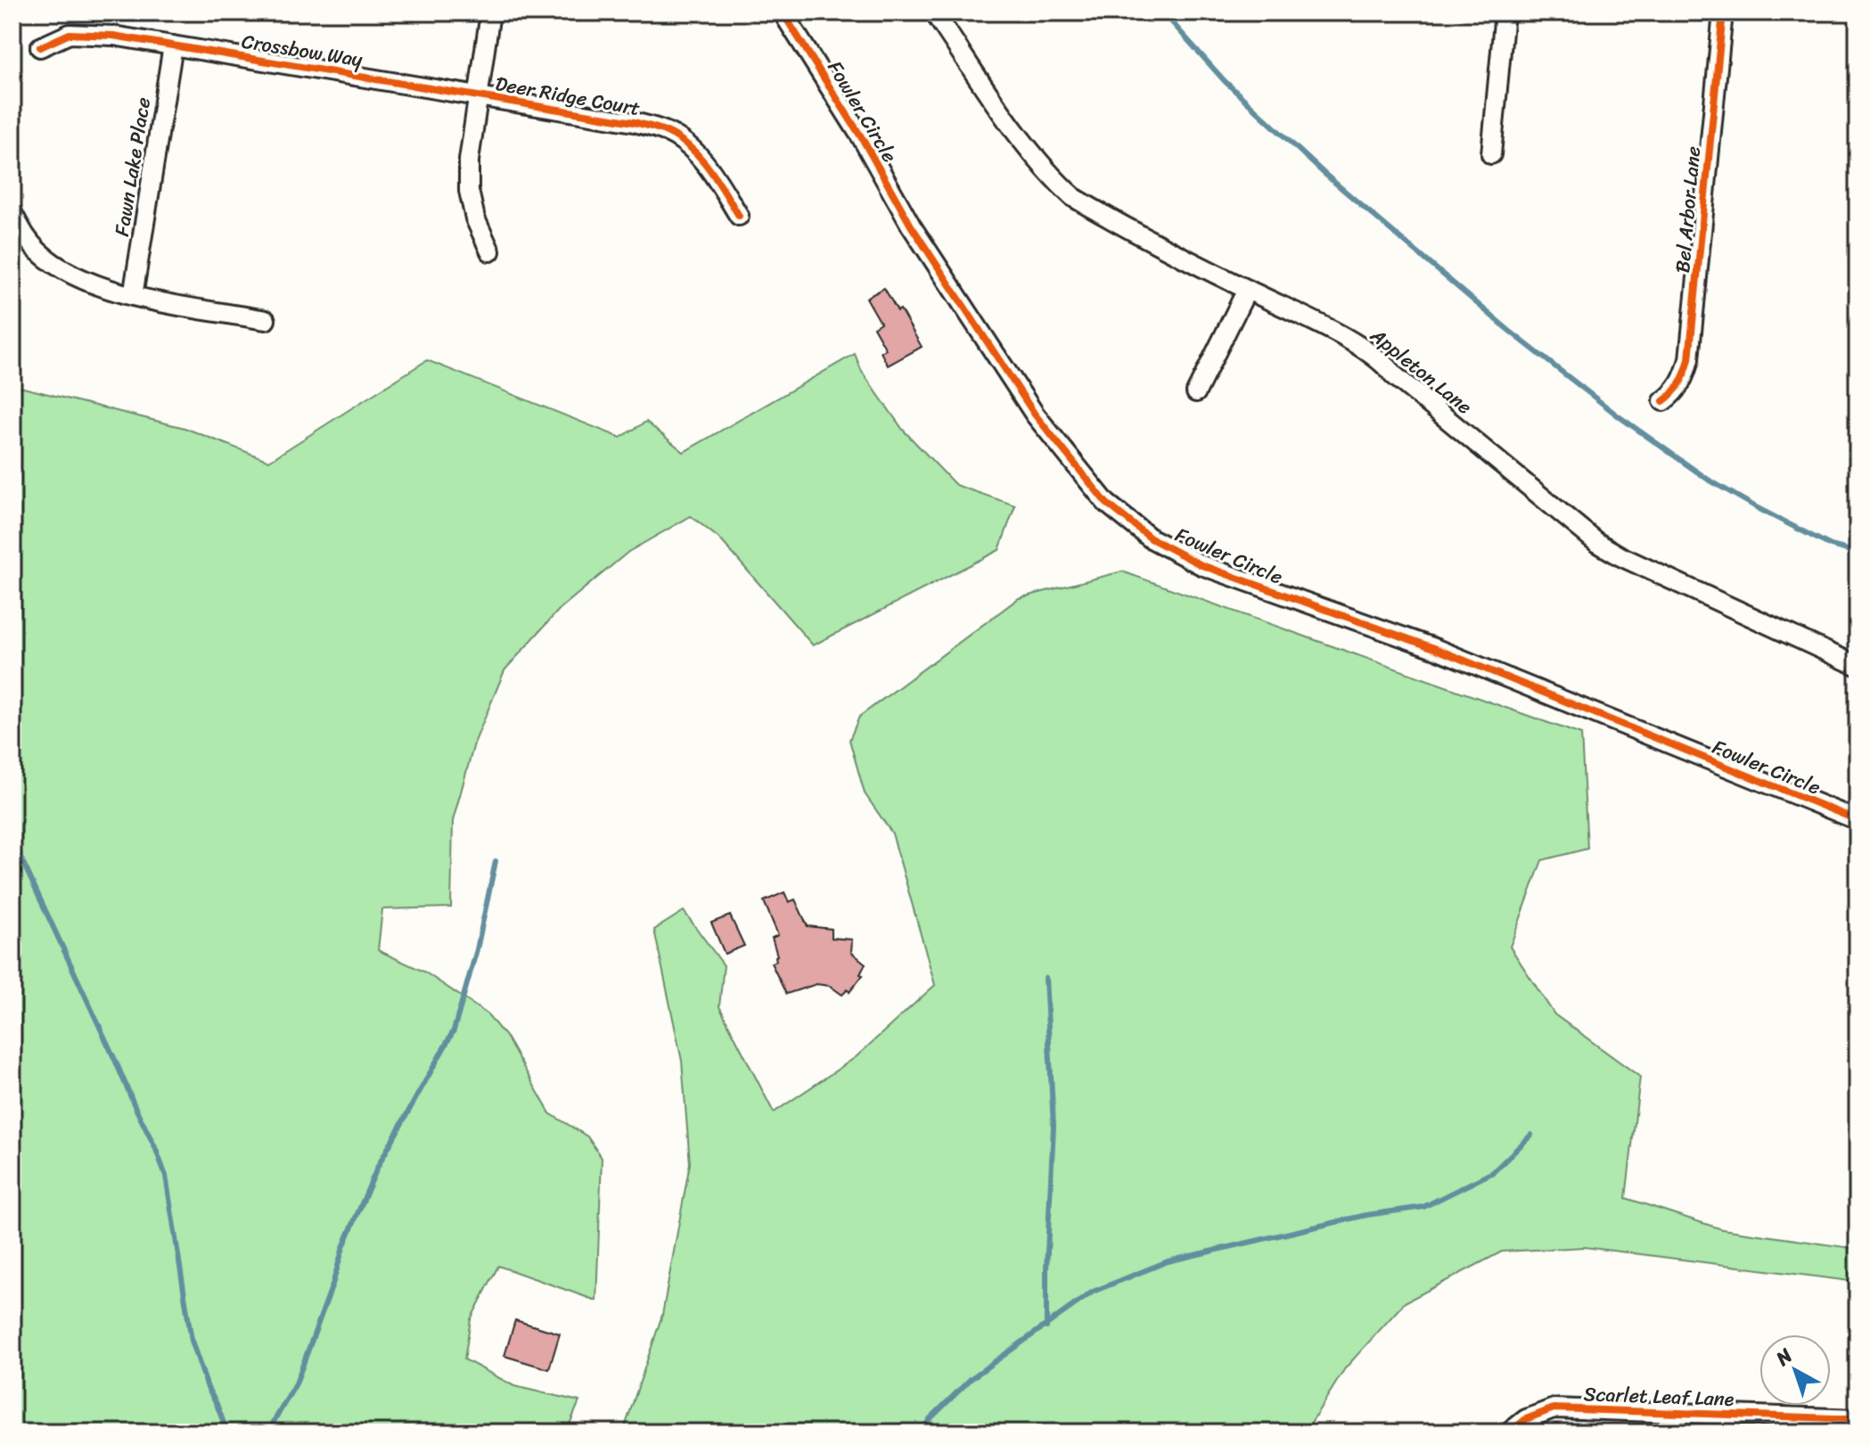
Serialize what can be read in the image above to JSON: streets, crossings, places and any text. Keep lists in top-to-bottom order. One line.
{"streets":{"street":["Crossbow Way","Deer Ridge Court","Fowler Circle","Fawn Lake Place","Bel Arbor Lane","Appleton Lane","Scarlet Leaf Lane"]},"crossings":[["Crossbow Way","Deer Ridge Court"],["Crossbow Way","Fawn Lake Place"]],"north":"top left"}
